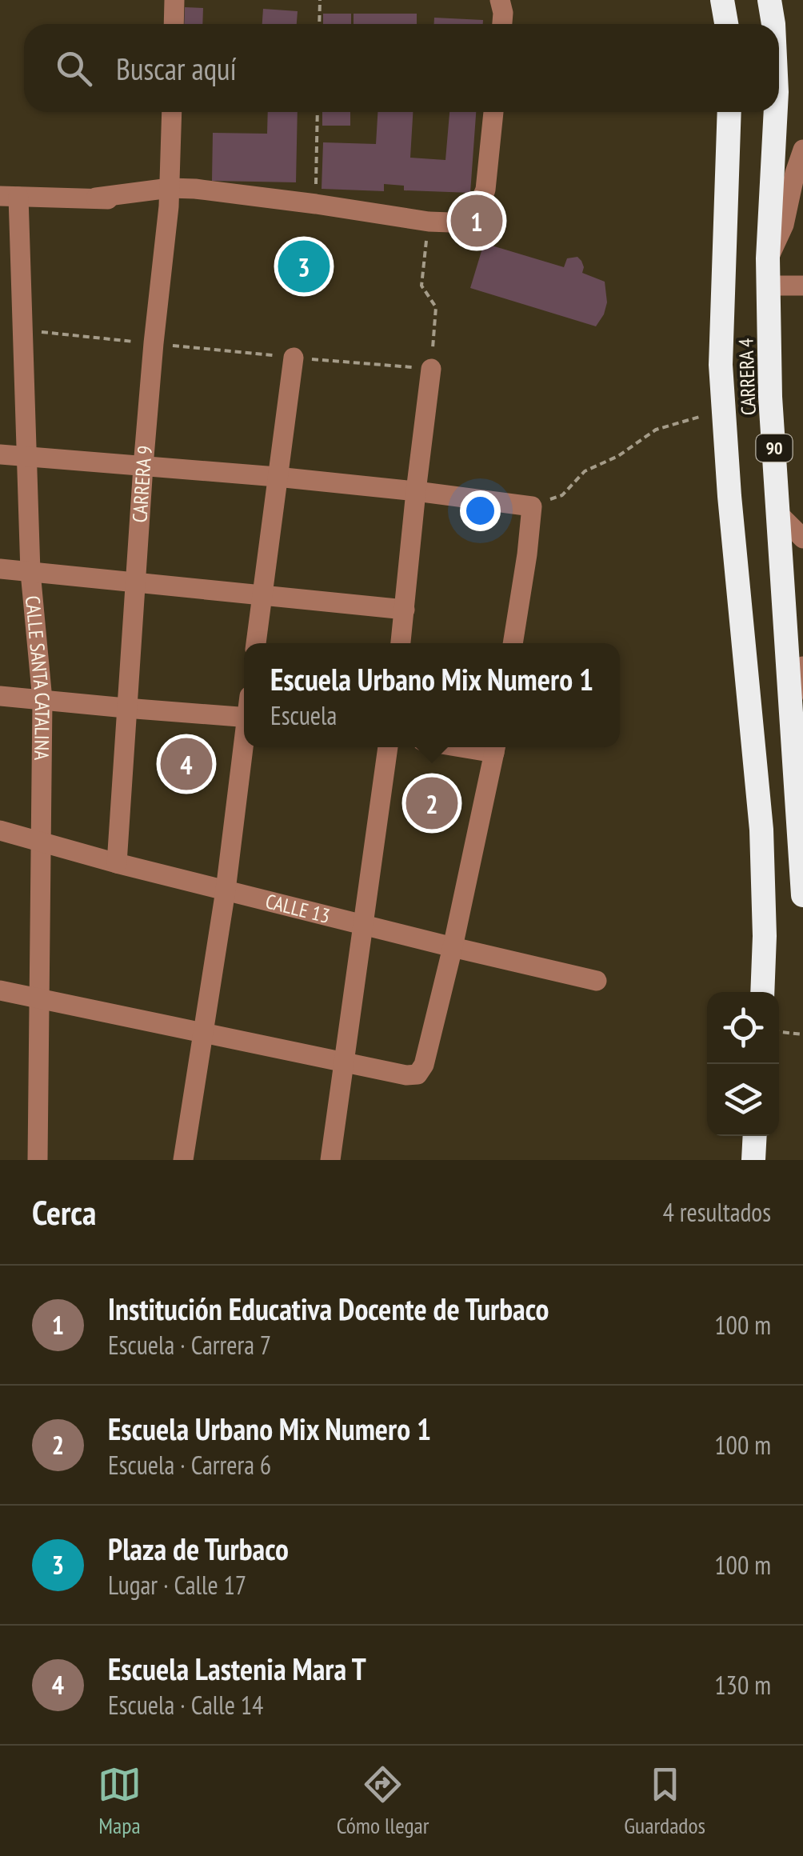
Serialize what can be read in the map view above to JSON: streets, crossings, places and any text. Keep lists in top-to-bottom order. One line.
{"streets":{"highway":["CARRERA 4","90"],"street":["CARRERA 9","CALLE SANTA CATALINA","CALLE 13"]},"crossings":[["CARRERA 9","CALLE 13"],["CALLE SANTA CATALINA","CALLE 13"]],"page":{"search":"Buscar aquí","pins":["1","3","4","2"],"popup":["Escuela Urbano Mix Numero 1","Escuela"],"heading":["Cerca","4 resultados"],"list":[{"mark":"1","name":"Institución Educativa Docente de Turbaco","note":"Escuela · Carrera 7","value":"100 m"},{"mark":"2","name":"Escuela Urbano Mix Numero 1","note":"Escuela · Carrera 6","value":"100 m"},{"mark":"3","name":"Plaza de Turbaco","note":"Lugar · Calle 17","value":"100 m"},{"mark":"4","name":"Escuela Lastenia Mara T","note":"Escuela · Calle 14","value":"130 m"}],"nav":["Mapa","Cómo llegar","Guardados"]}}
